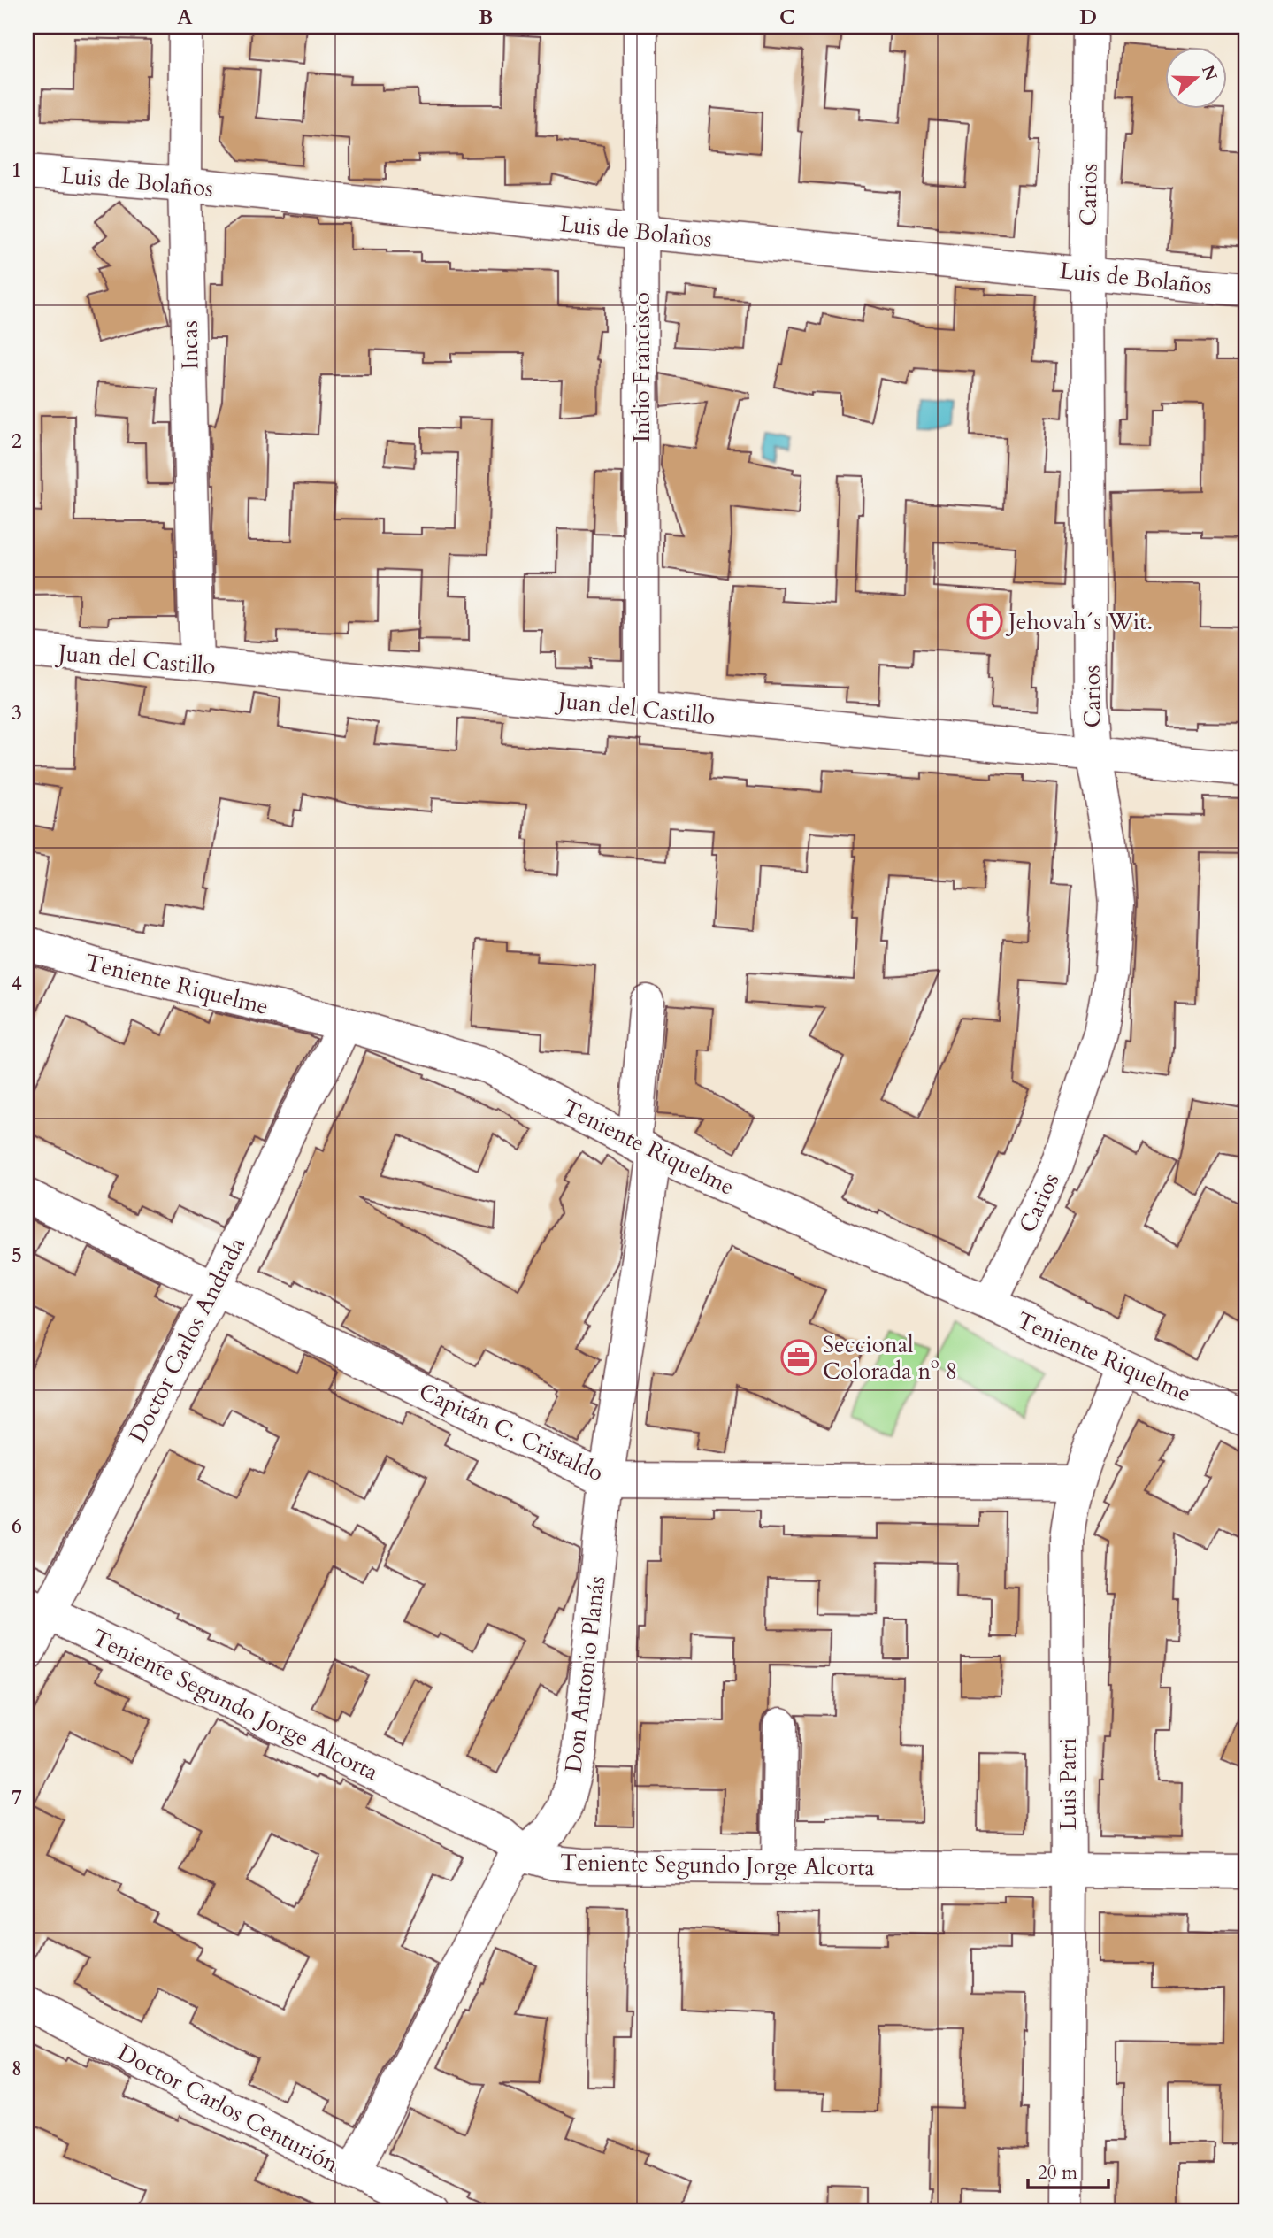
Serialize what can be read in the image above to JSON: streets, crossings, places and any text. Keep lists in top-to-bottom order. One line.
{"streets":{"street":["Luis de Bolaños","Carios","Incas","Indio Francisco","Juan del Castillo","Teniente Riquelme","Doctor Carlos Andrada","Capitán C. Cristaldo","Don Antonio Planás","Teniente Segundo Jorge Alcorta","Luis Patri","Doctor Carlos Centurión"]},"crossings":[["Luis de Bolaños","Carios"],["Luis de Bolaños","Incas"],["Luis de Bolaños","Indio Francisco"],["Carios","Juan del Castillo"],["Carios","Teniente Riquelme"],["Incas","Juan del Castillo"],["Indio Francisco","Juan del Castillo"],["Teniente Riquelme","Doctor Carlos Andrada"],["Teniente Riquelme","Don Antonio Planás"],["Teniente Riquelme","Luis Patri"],["Doctor Carlos Andrada","Capitán C. Cristaldo"],["Doctor Carlos Andrada","Teniente Segundo Jorge Alcorta"],["Capitán C. Cristaldo","Don Antonio Planás"],["Capitán C. Cristaldo","Luis Patri"],["Don Antonio Planás","Teniente Segundo Jorge Alcorta"],["Don Antonio Planás","Doctor Carlos Centurión"],["Teniente Segundo Jorge Alcorta","Luis Patri"]],"places":{"church":["Jehovah´s Wit."],"office":["Seccional Colorada nº 8"]},"scale_bar":"20 m","north":"right","grid":{"columns":["A","B","C","D"],"rows":["1","2","3","4","5","6","7","8"]}}
